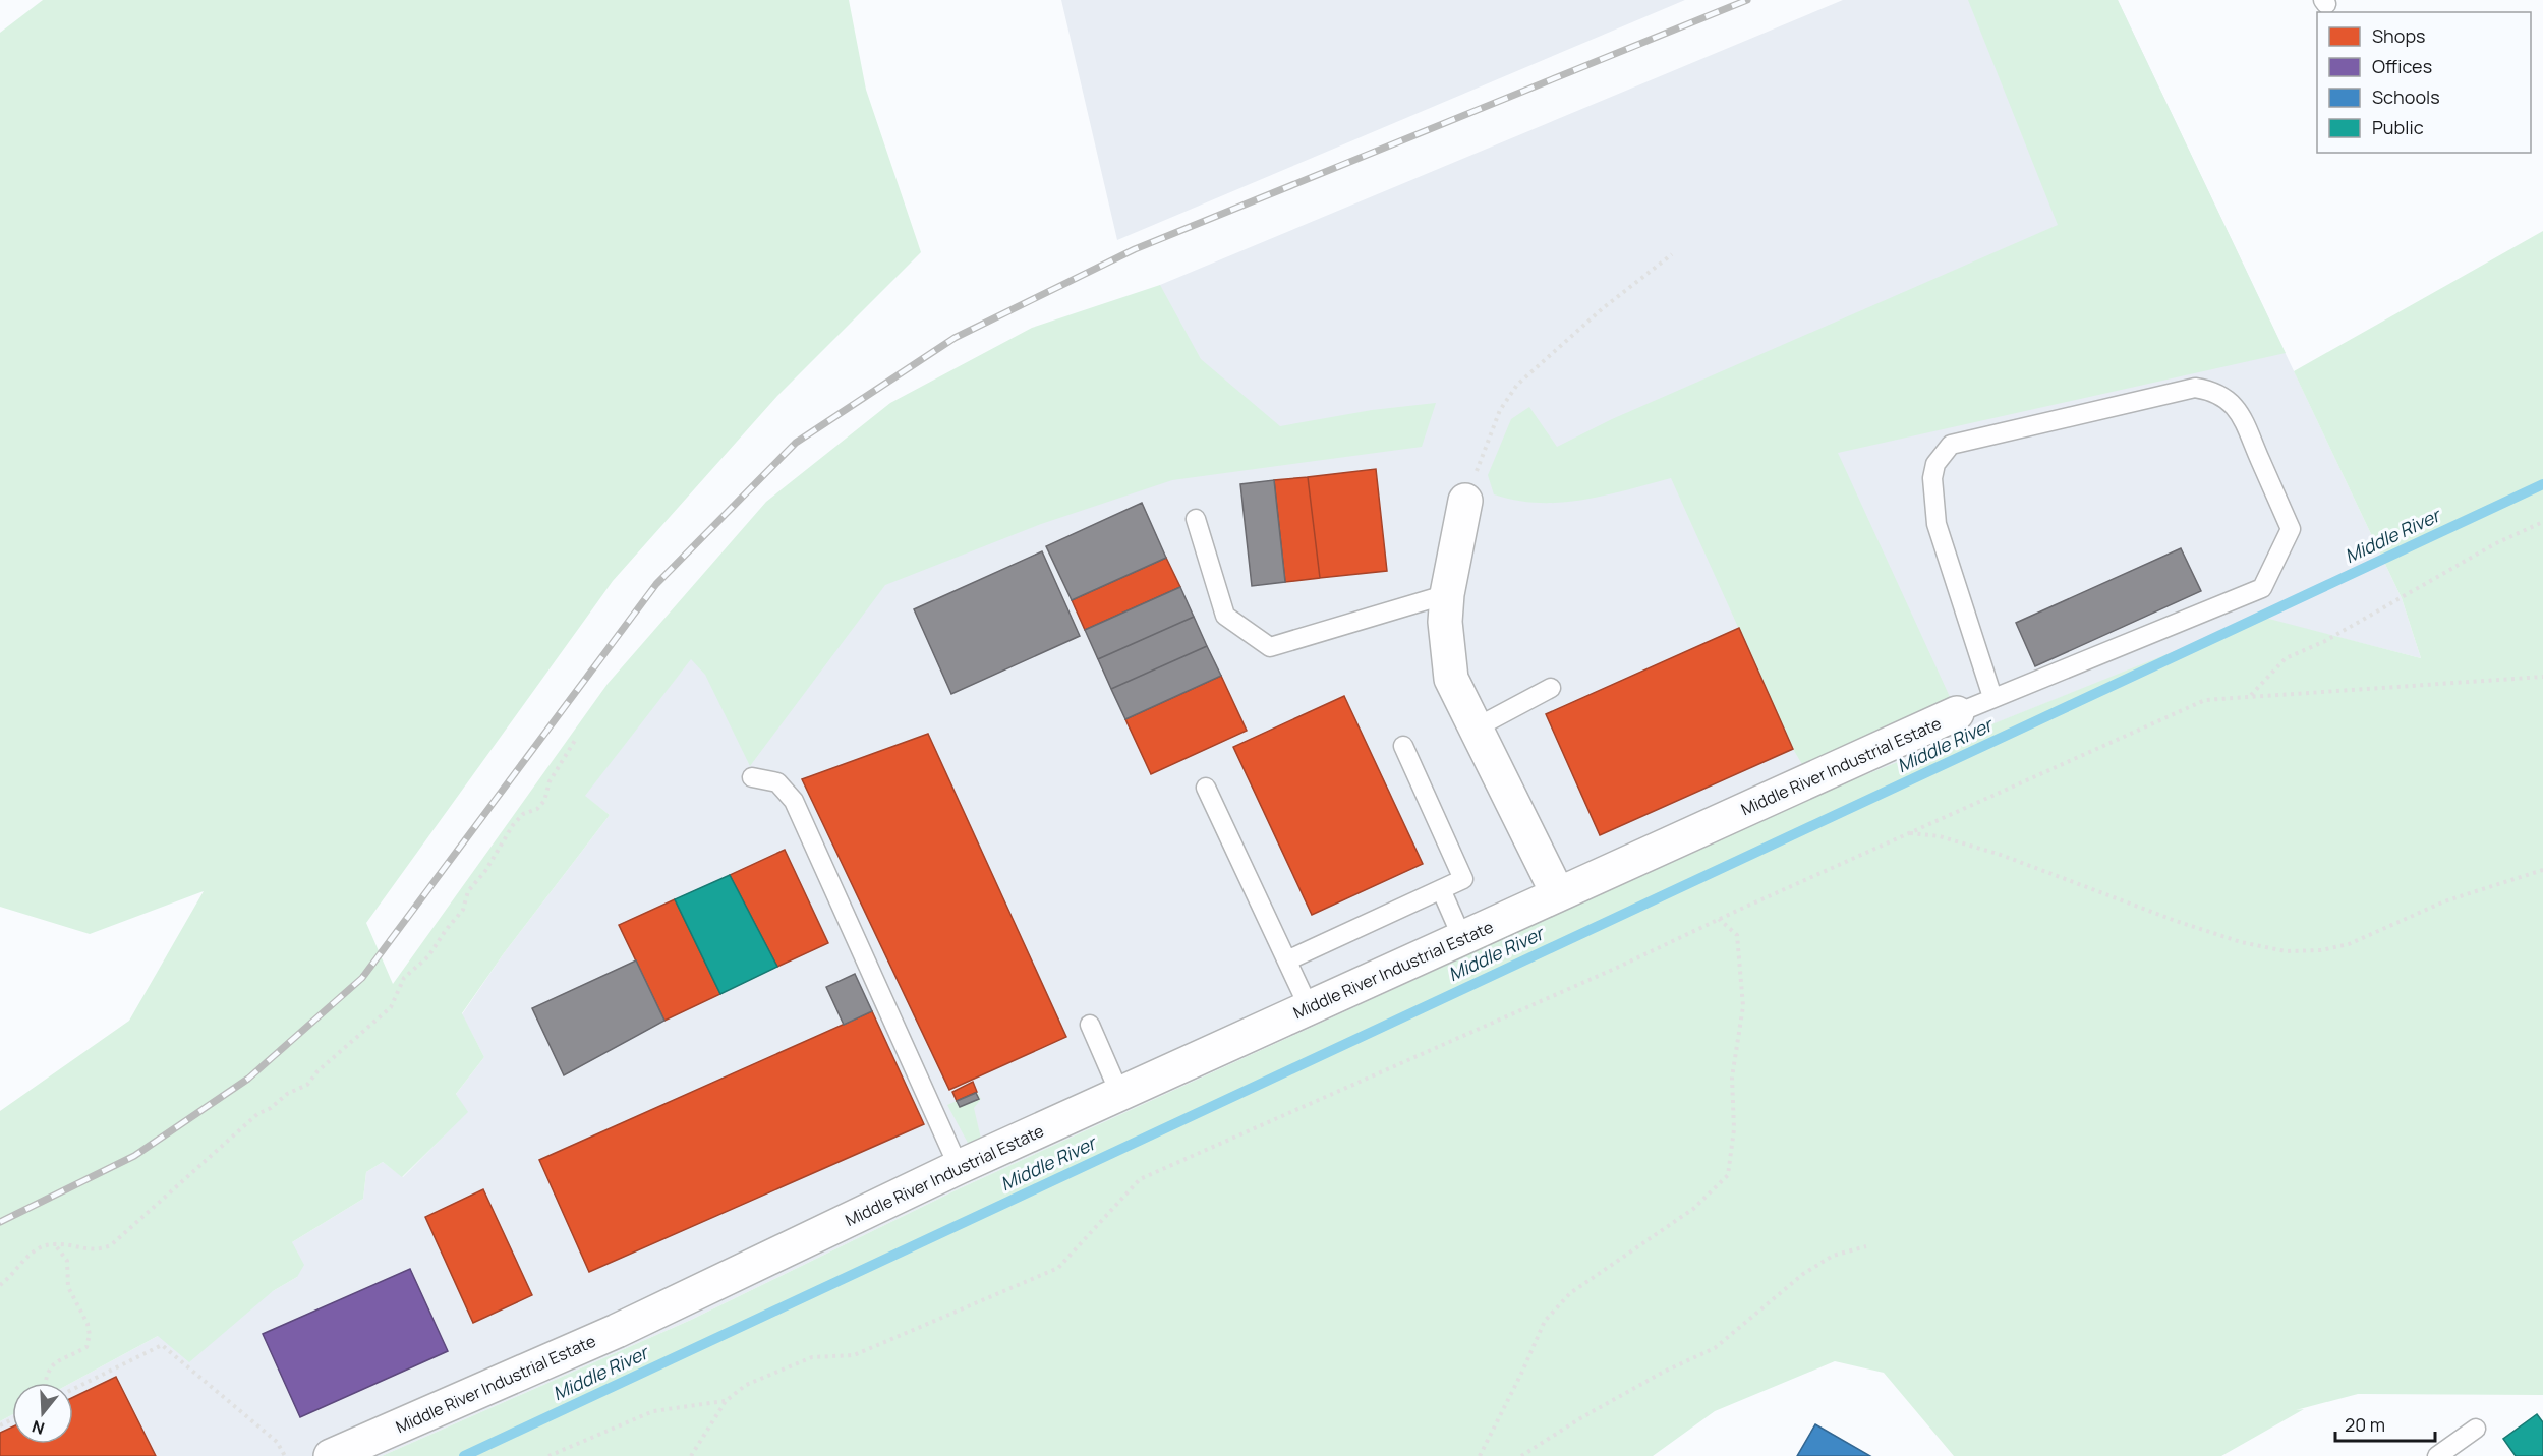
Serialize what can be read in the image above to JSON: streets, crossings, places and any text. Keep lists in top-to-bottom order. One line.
{"streets":{"street":["Middle River Industrial Estate"]},"water":["Middle River"],"legend":["Shops","Offices","Schools","Public"],"scale_bar":"20 m","north":"bottom"}
